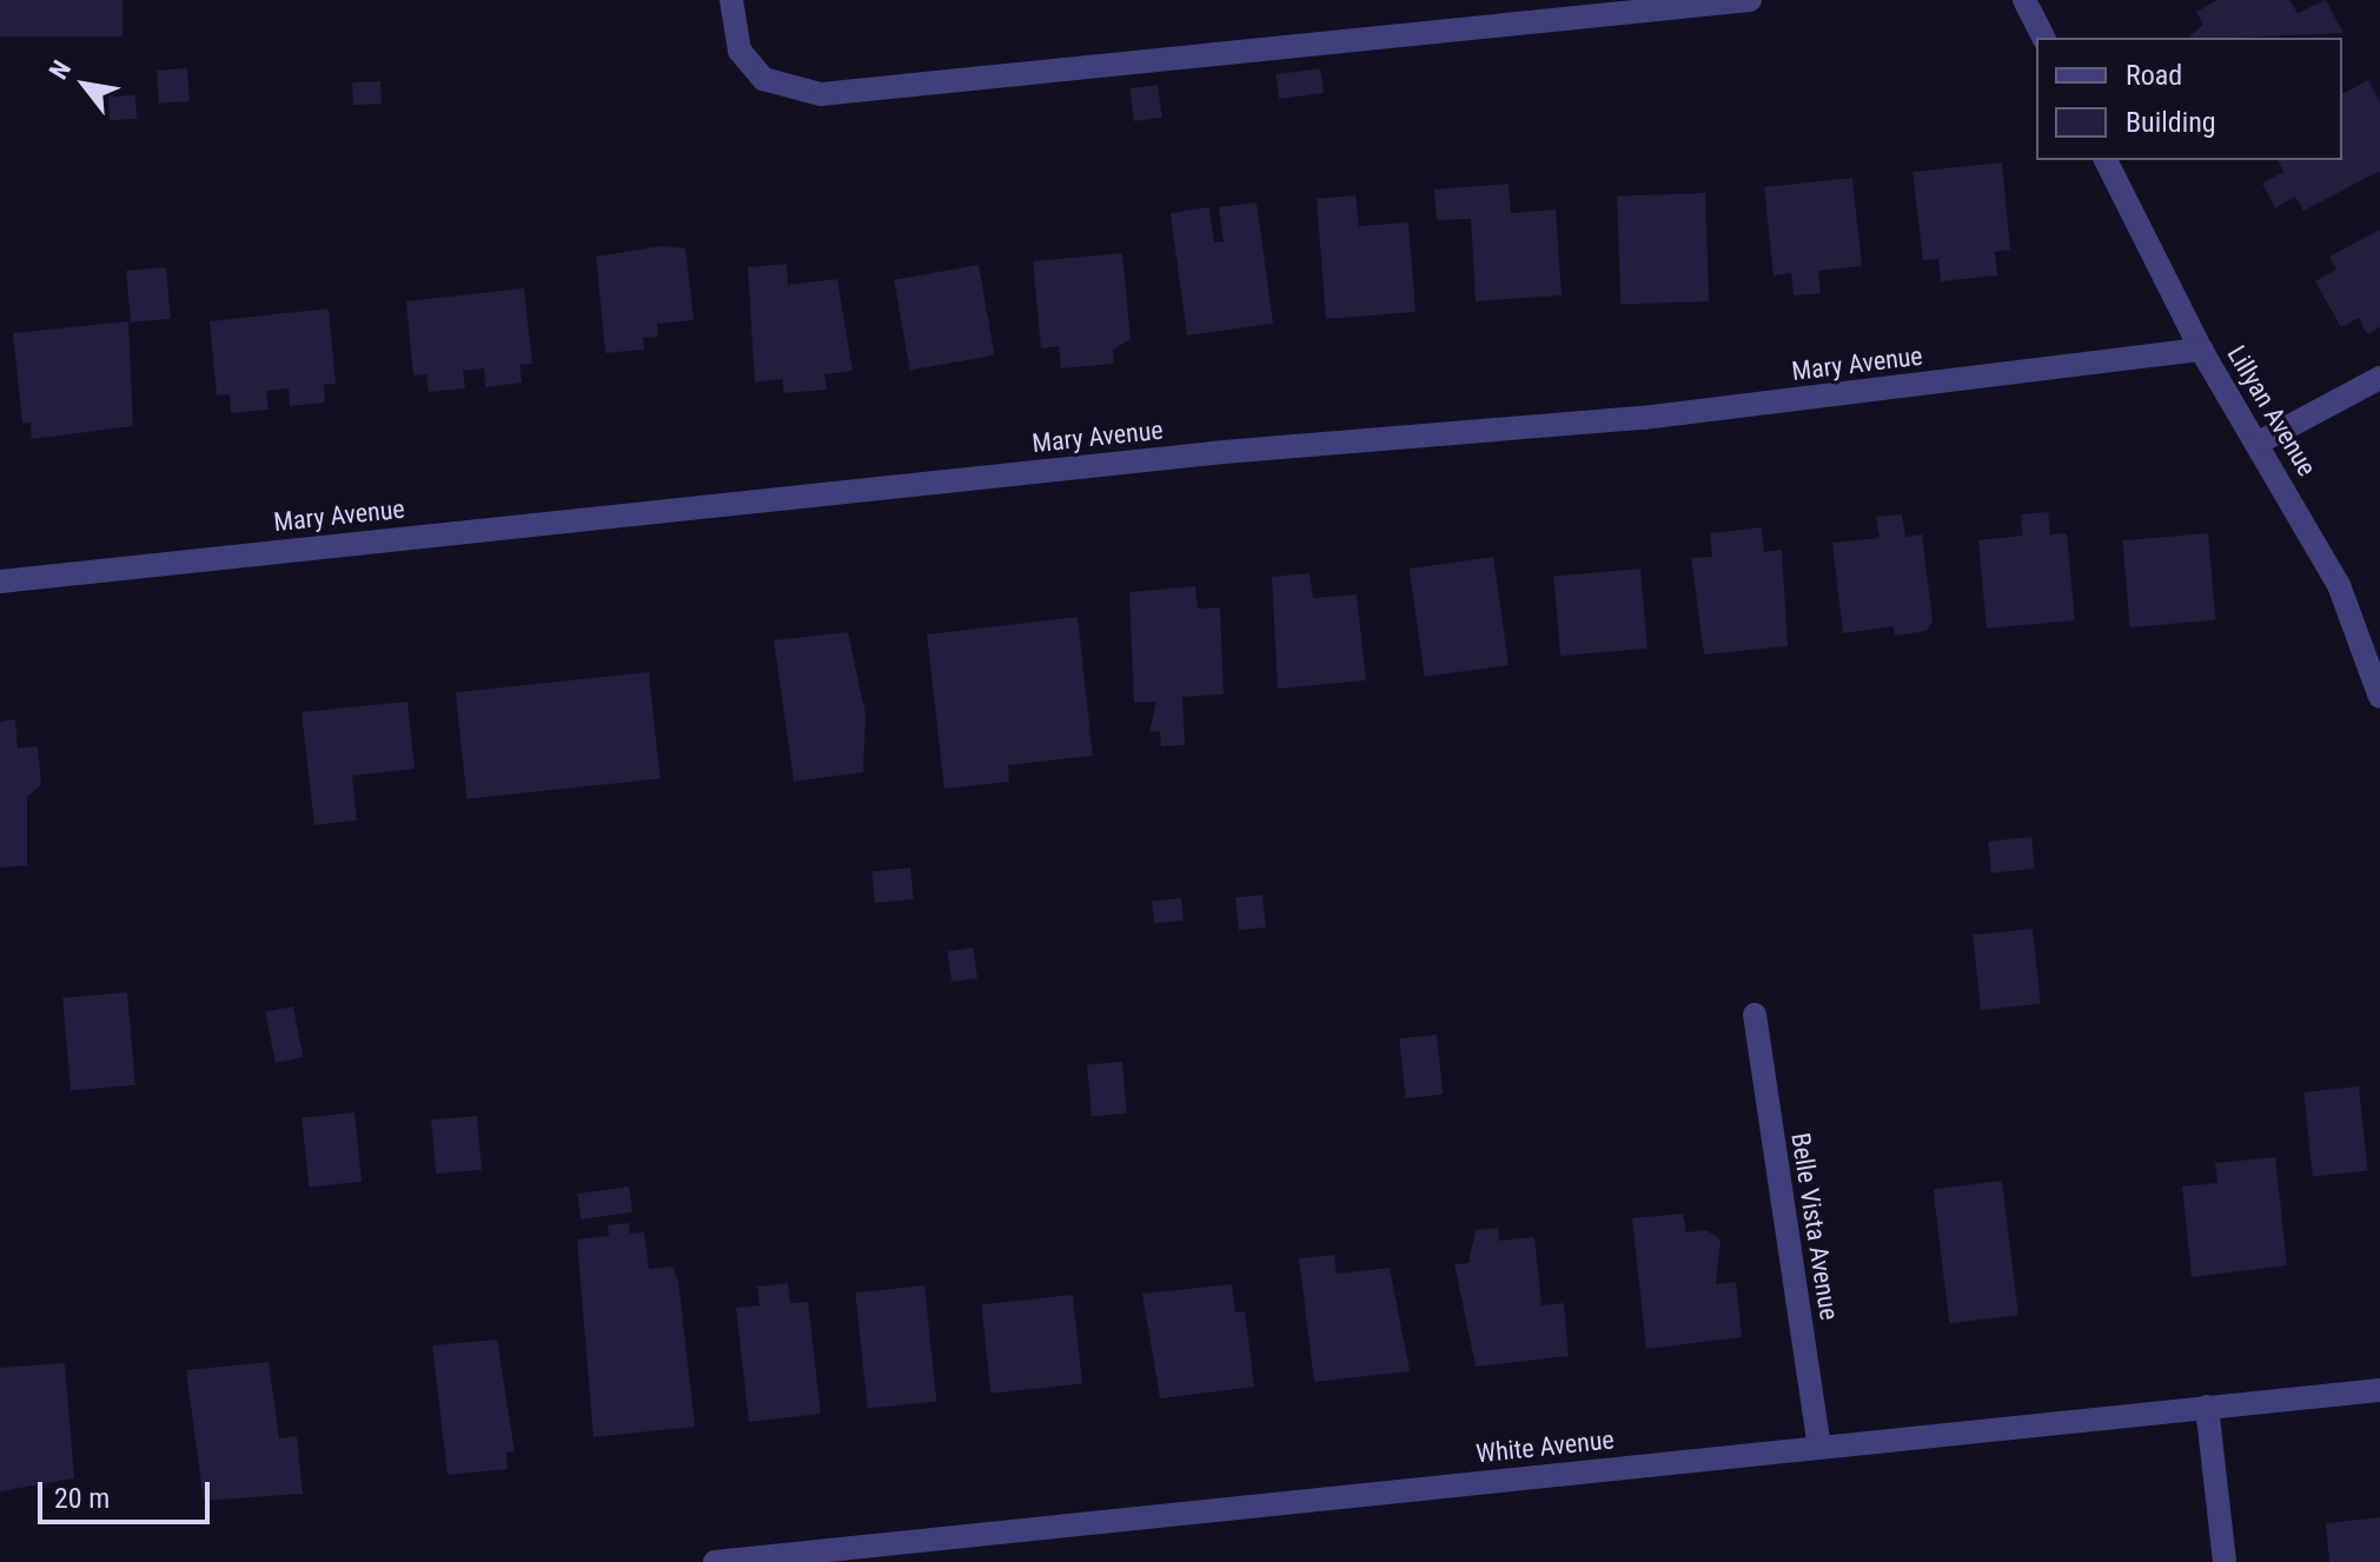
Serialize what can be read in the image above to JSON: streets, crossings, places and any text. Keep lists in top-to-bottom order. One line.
{"streets":{"street":["Mary Avenue","Lillyan Avenue","Belle Vista Avenue","White Avenue"]},"crossings":[["Mary Avenue","Lillyan Avenue"],["Belle Vista Avenue","White Avenue"]],"legend":["Road","Building"],"scale_bar":"20 m","north":"top left"}
